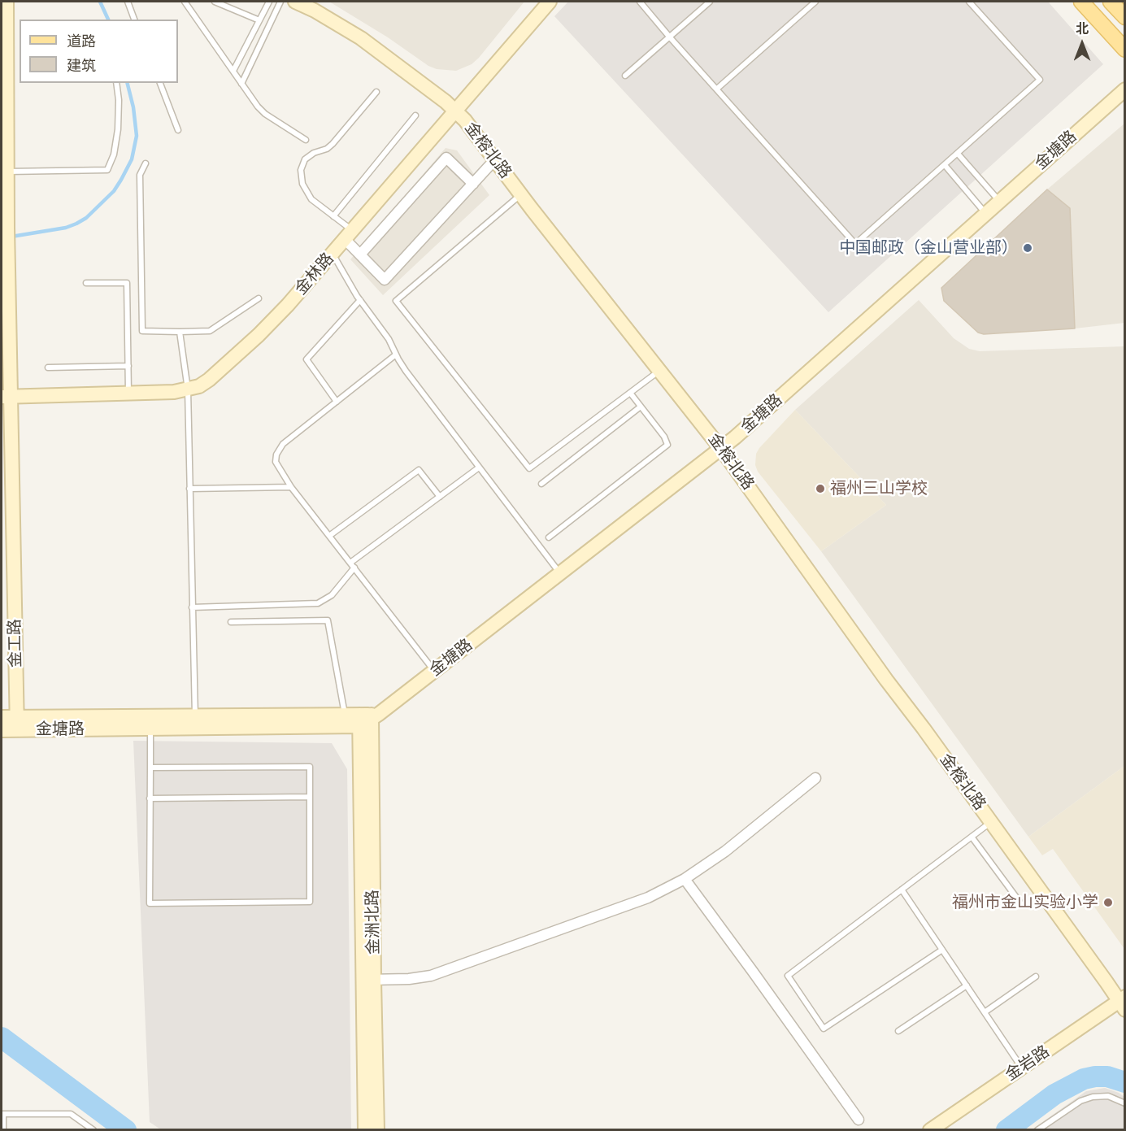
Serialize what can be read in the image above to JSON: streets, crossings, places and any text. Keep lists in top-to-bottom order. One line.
{"streets":{"street":["金榕北路","金塘路","金林路","金工路","金洲北路","金岩路"]},"crossings":[["金榕北路","金塘路"],["金榕北路","金林路"],["金榕北路","金岩路"],["金塘路","金工路"],["金塘路","金洲北路"],["金林路","金工路"]],"places":["中国邮政（金山营业部）","福州三山学校","福州市金山实验小学"],"legend":["道路","建筑"],"north":"top"}
